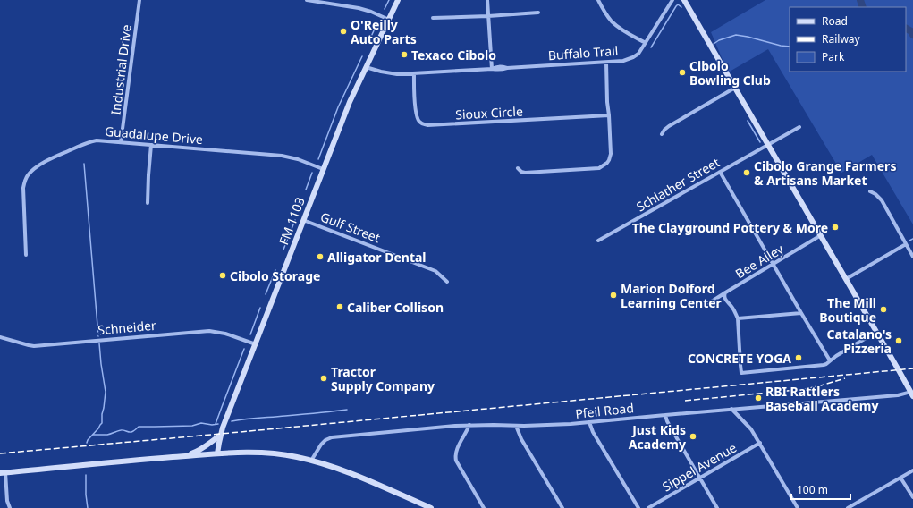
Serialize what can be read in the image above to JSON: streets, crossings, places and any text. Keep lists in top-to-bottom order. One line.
{"streets":{"main road":["FM 1103"],"street":["Buffalo Trail","Industrial Drive","Sioux Circle","Guadalupe Drive","Schlather Street","Gulf Street","Bee Alley","Schneider","Pfeil Road","Sippel Avenue"]},"crossings":[["Buffalo Trail","Sioux Circle"],["Buffalo Trail","FM 1103"],["Industrial Drive","Guadalupe Drive"],["Guadalupe Drive","FM 1103"],["FM 1103","Gulf Street"],["FM 1103","Schneider"]],"places":["O'Reilly Auto Parts","Texaco Cibolo","Cibolo Bowling Club","Cibolo Grange Farmers & Artisans Market","The Clayground Pottery & More","Alligator Dental","Cibolo Storage","Marion Dolford Learning Center","Caliber Collison","The Mill Boutique","Catalano's Pizzeria","CONCRETE YOGA","Tractor Supply Company","RBI Rattlers Baseball Academy","Just Kids Academy"],"legend":["Road","Railway","Park"],"scale_bar":"100 m"}
